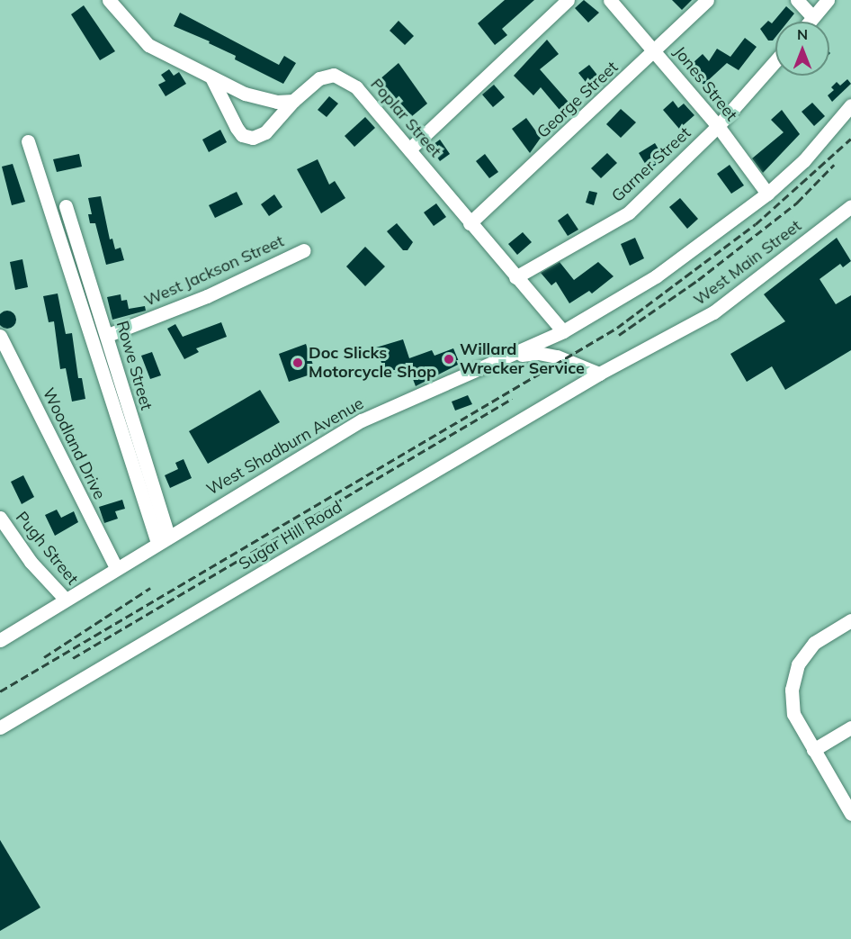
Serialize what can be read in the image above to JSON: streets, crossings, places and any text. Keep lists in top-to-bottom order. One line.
{"streets":{"street":["Jones Street","George Street","Poplar Street","Garner Street","West Main Street","West Jackson Street","Rowe Street","Woodland Drive","West Shadburn Avenue","Sugar Hill Road","Pugh Street"]},"crossings":[["Jones Street","George Street"],["Jones Street","Garner Street"],["Jones Street","West Shadburn Avenue"],["George Street","Poplar Street"],["Poplar Street","Garner Street"],["Poplar Street","West Shadburn Avenue"],["West Main Street","Sugar Hill Road"],["West Jackson Street","Rowe Street"],["Rowe Street","West Shadburn Avenue"],["Woodland Drive","West Shadburn Avenue"],["West Shadburn Avenue","Pugh Street"]],"places":["Willard Wrecker Service","Doc Slicks Motorcycle Shop"],"north":"top"}
